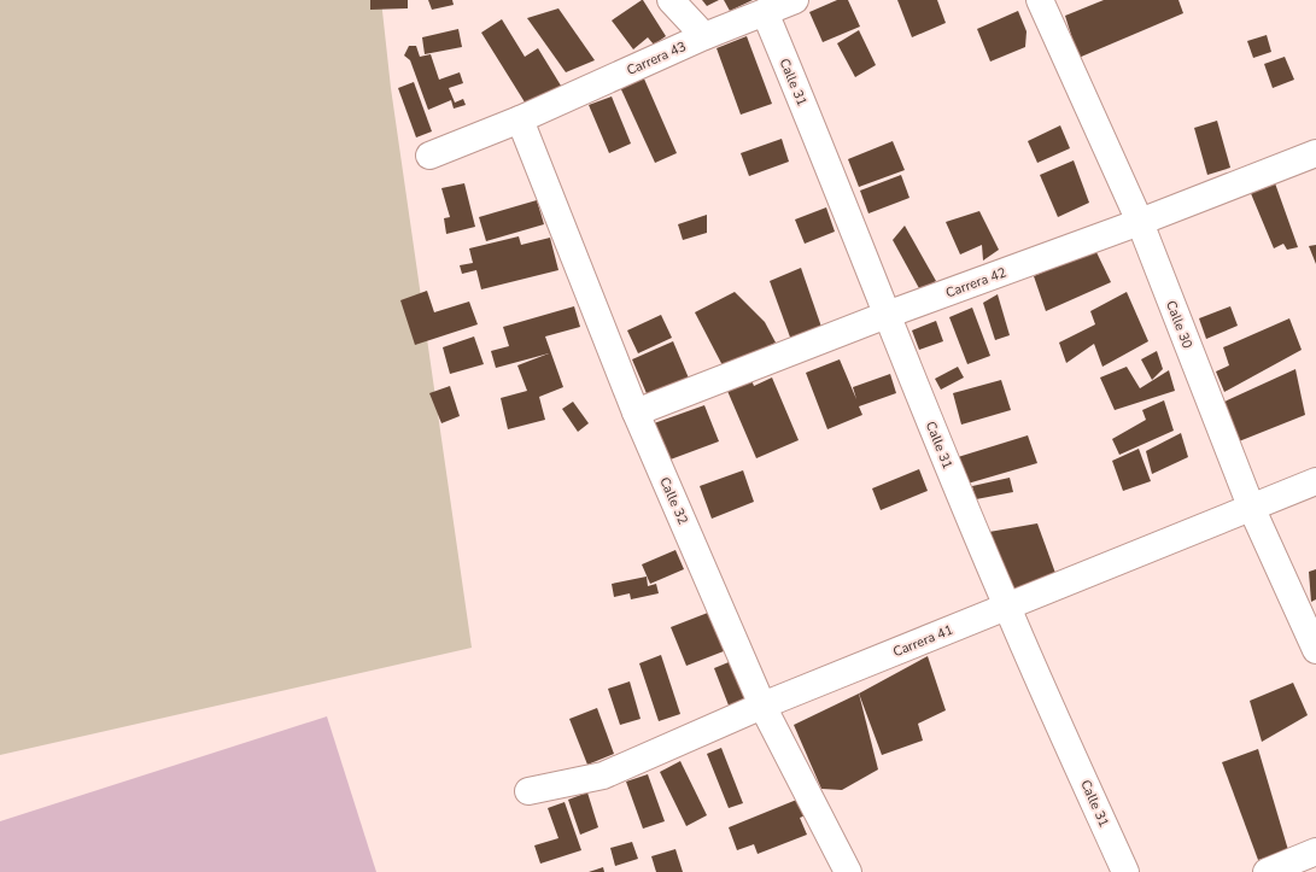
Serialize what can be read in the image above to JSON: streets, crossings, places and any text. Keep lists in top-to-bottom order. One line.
{"streets":{"street":["Carrera 43","Calle 31","Carrera 42","Calle 30","Calle 32","Carrera 41"]},"crossings":[["Carrera 43","Calle 31"],["Carrera 43","Calle 32"],["Calle 31","Carrera 42"],["Calle 31","Carrera 41"],["Carrera 42","Calle 30"],["Carrera 42","Calle 32"],["Calle 30","Carrera 41"],["Calle 32","Carrera 41"]]}
